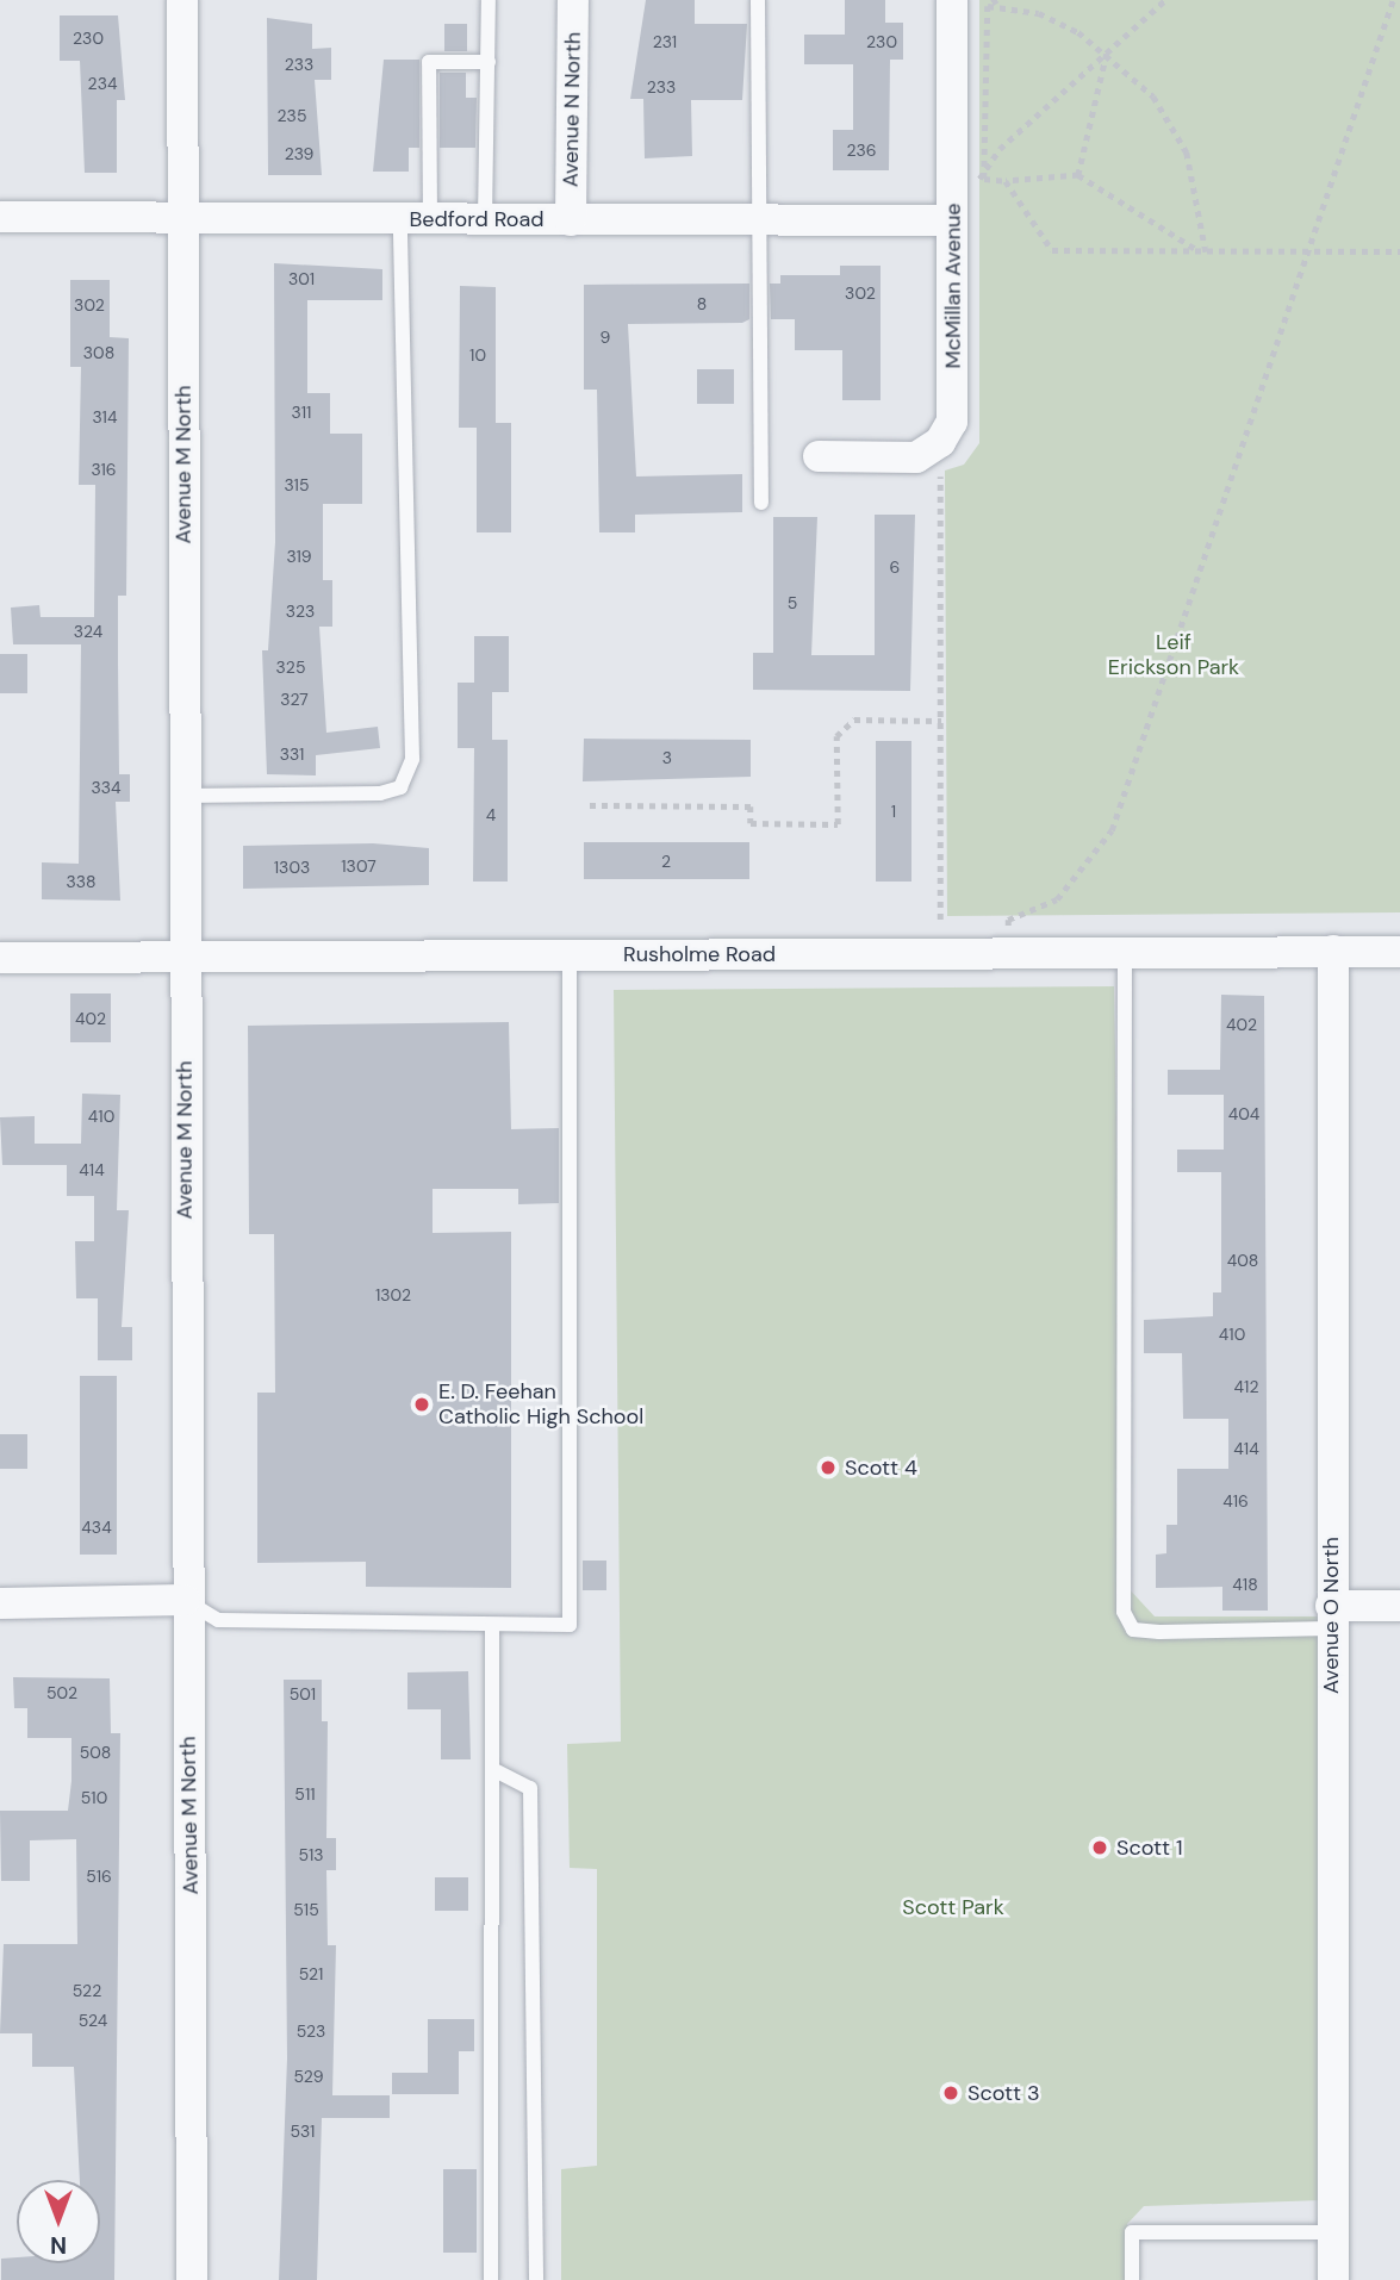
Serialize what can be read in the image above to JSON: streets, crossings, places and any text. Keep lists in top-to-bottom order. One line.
{"streets":{"street":["Avenue N North","Bedford Road","McMillan Avenue","Avenue M North","Rusholme Road","Avenue O North"]},"crossings":[["Avenue N North","Bedford Road"],["Bedford Road","McMillan Avenue"],["Bedford Road","Avenue M North"],["Avenue M North","Rusholme Road"],["Rusholme Road","Avenue O North"]],"parks":["Leif Erickson Park","Scott Park"],"places":["E. D. Feehan Catholic High School","Scott 4","Scott 1","Scott 3"],"house_numbers":["230","231","230","233","234","233","235","236","239","301","302","8","302","9","308","10","311","314","316","315","319","6","5","323","324","325","327","331","3","334","1","4","2","1307","1303","338","402","402","404","410","414","408","1302","410","412","414","416","434","418","502","501","508","511","510","513","516","515","521","522","524","523","529","531"],"north":"bottom"}
